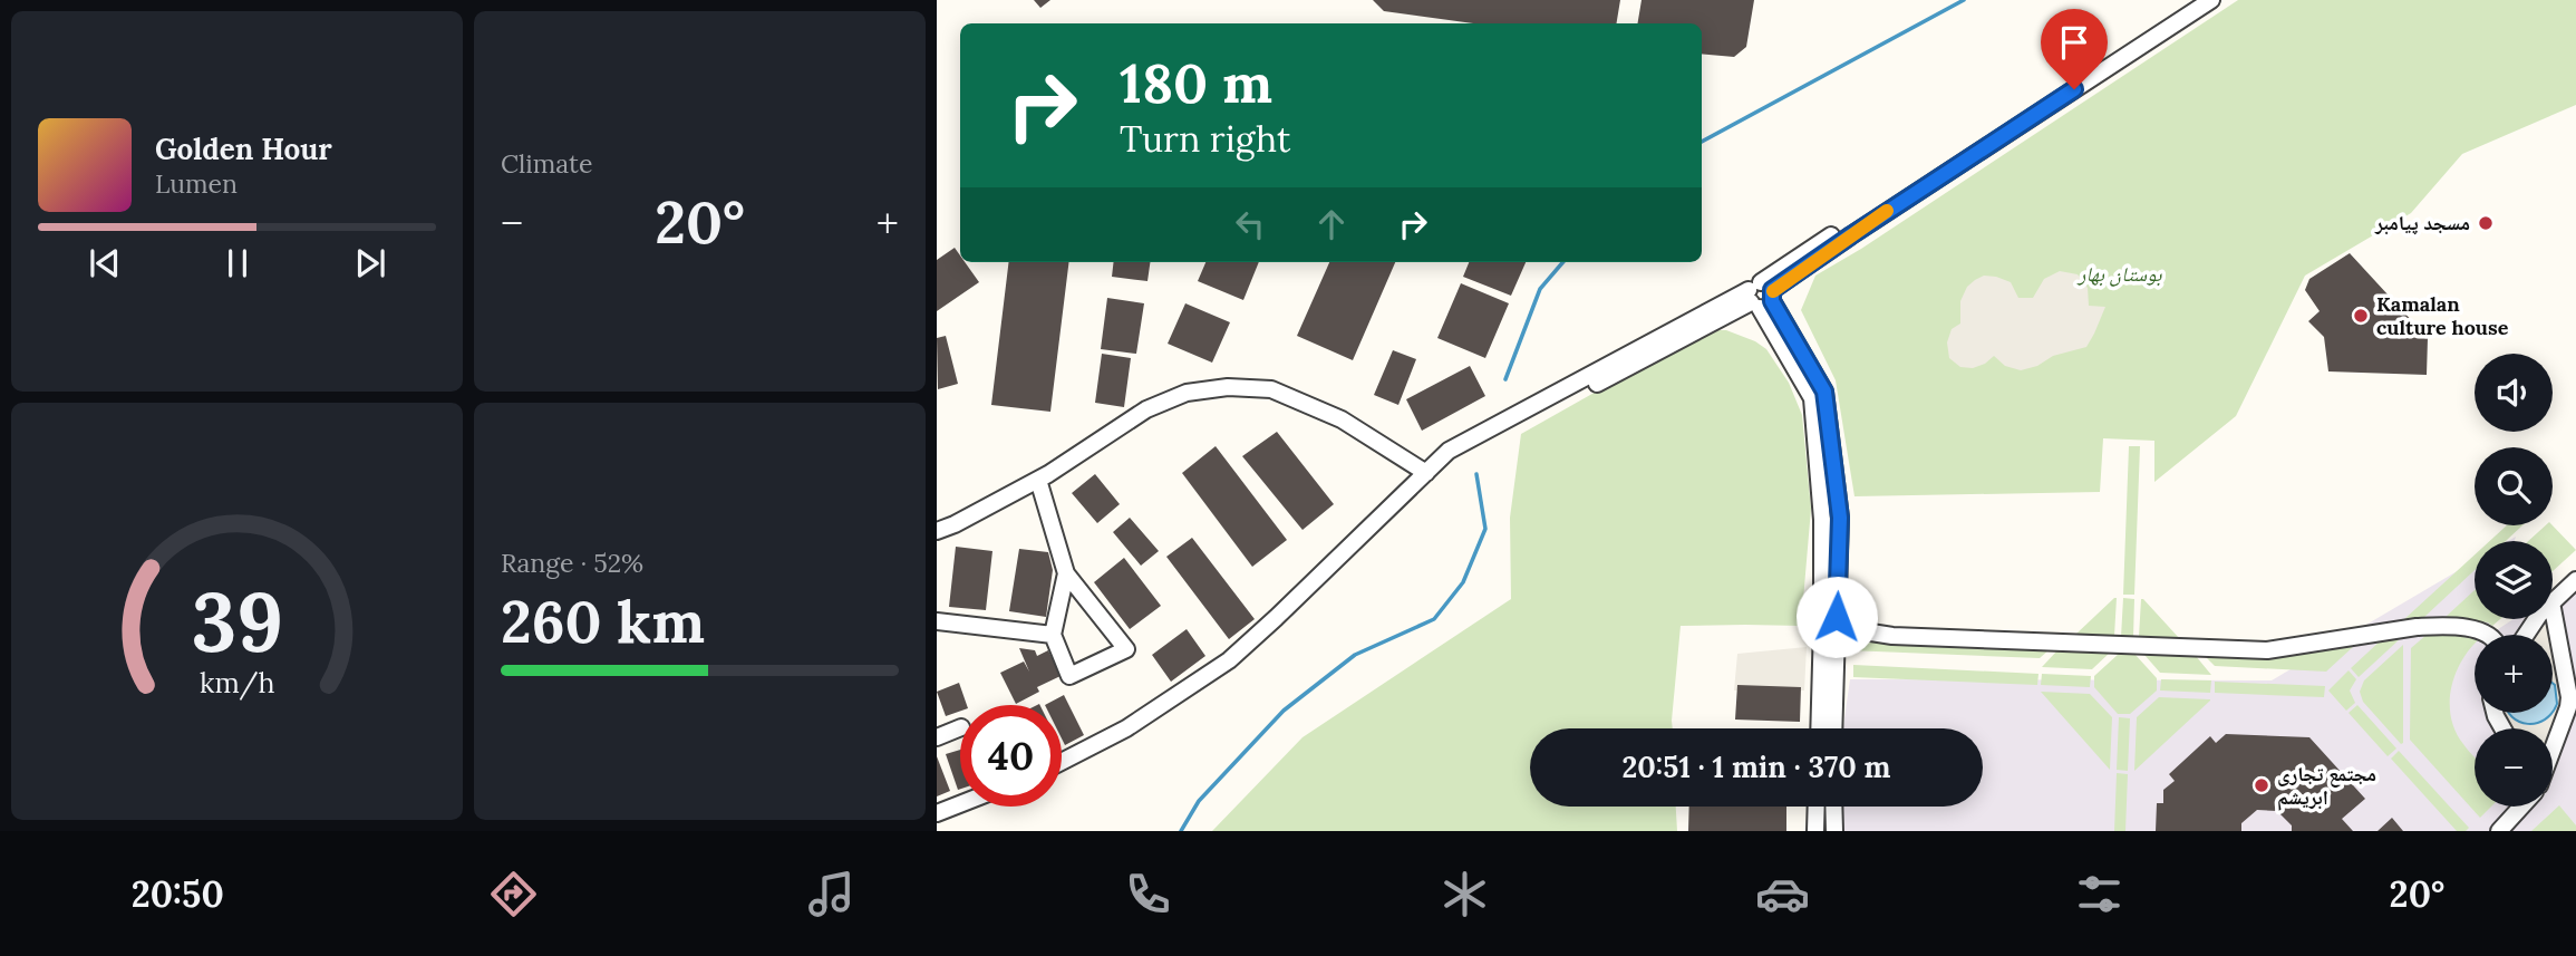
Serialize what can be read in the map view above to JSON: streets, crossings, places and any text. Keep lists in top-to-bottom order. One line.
{"parks":["بوستان بهار"],"places":["مسجد پیامبر","Kamalan culture house","مجتمع تجاری ابریشم"],"page":{"tile":["Climate",["Range · 52%","260 km"]],"turn":["180 m","Turn right"],"song":["Golden Hour","Lumen"],"heat":["−","20°","+"],"map_buttons":["+","−"],"limit":"40","trip":"20:51 · 1 min · 370 m","tabs":["20:50","20°"],"gauge":["39","km/h"]}}
